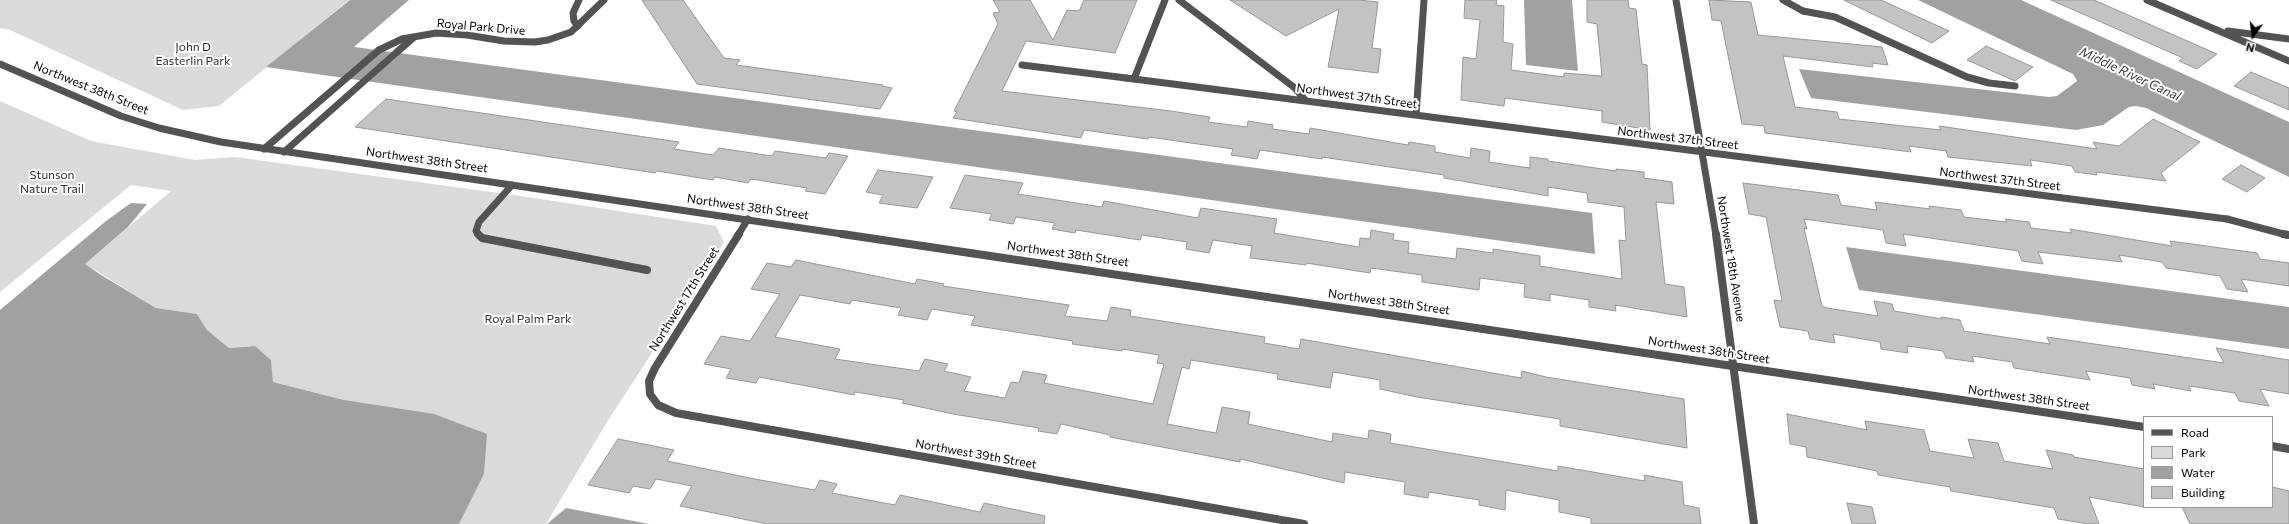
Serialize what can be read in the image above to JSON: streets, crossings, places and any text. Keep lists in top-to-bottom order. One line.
{"streets":{"street":["Royal Park Drive","Northwest 38th Street","Northwest 37th Street","Northwest 18th Avenue","Northwest 17th Street","Northwest 39th Street"]},"crossings":[["Royal Park Drive","Northwest 38th Street"],["Northwest 38th Street","Northwest 18th Avenue"],["Northwest 38th Street","Northwest 17th Street"],["Northwest 37th Street","Northwest 18th Avenue"],["Northwest 17th Street","Northwest 39th Street"]],"water":["Middle River Canal"],"parks":["John D Easterlin Park","Stunson Nature Trail","Royal Palm Park"],"legend":["Road","Park","Water","Building"],"north":"bottom"}
